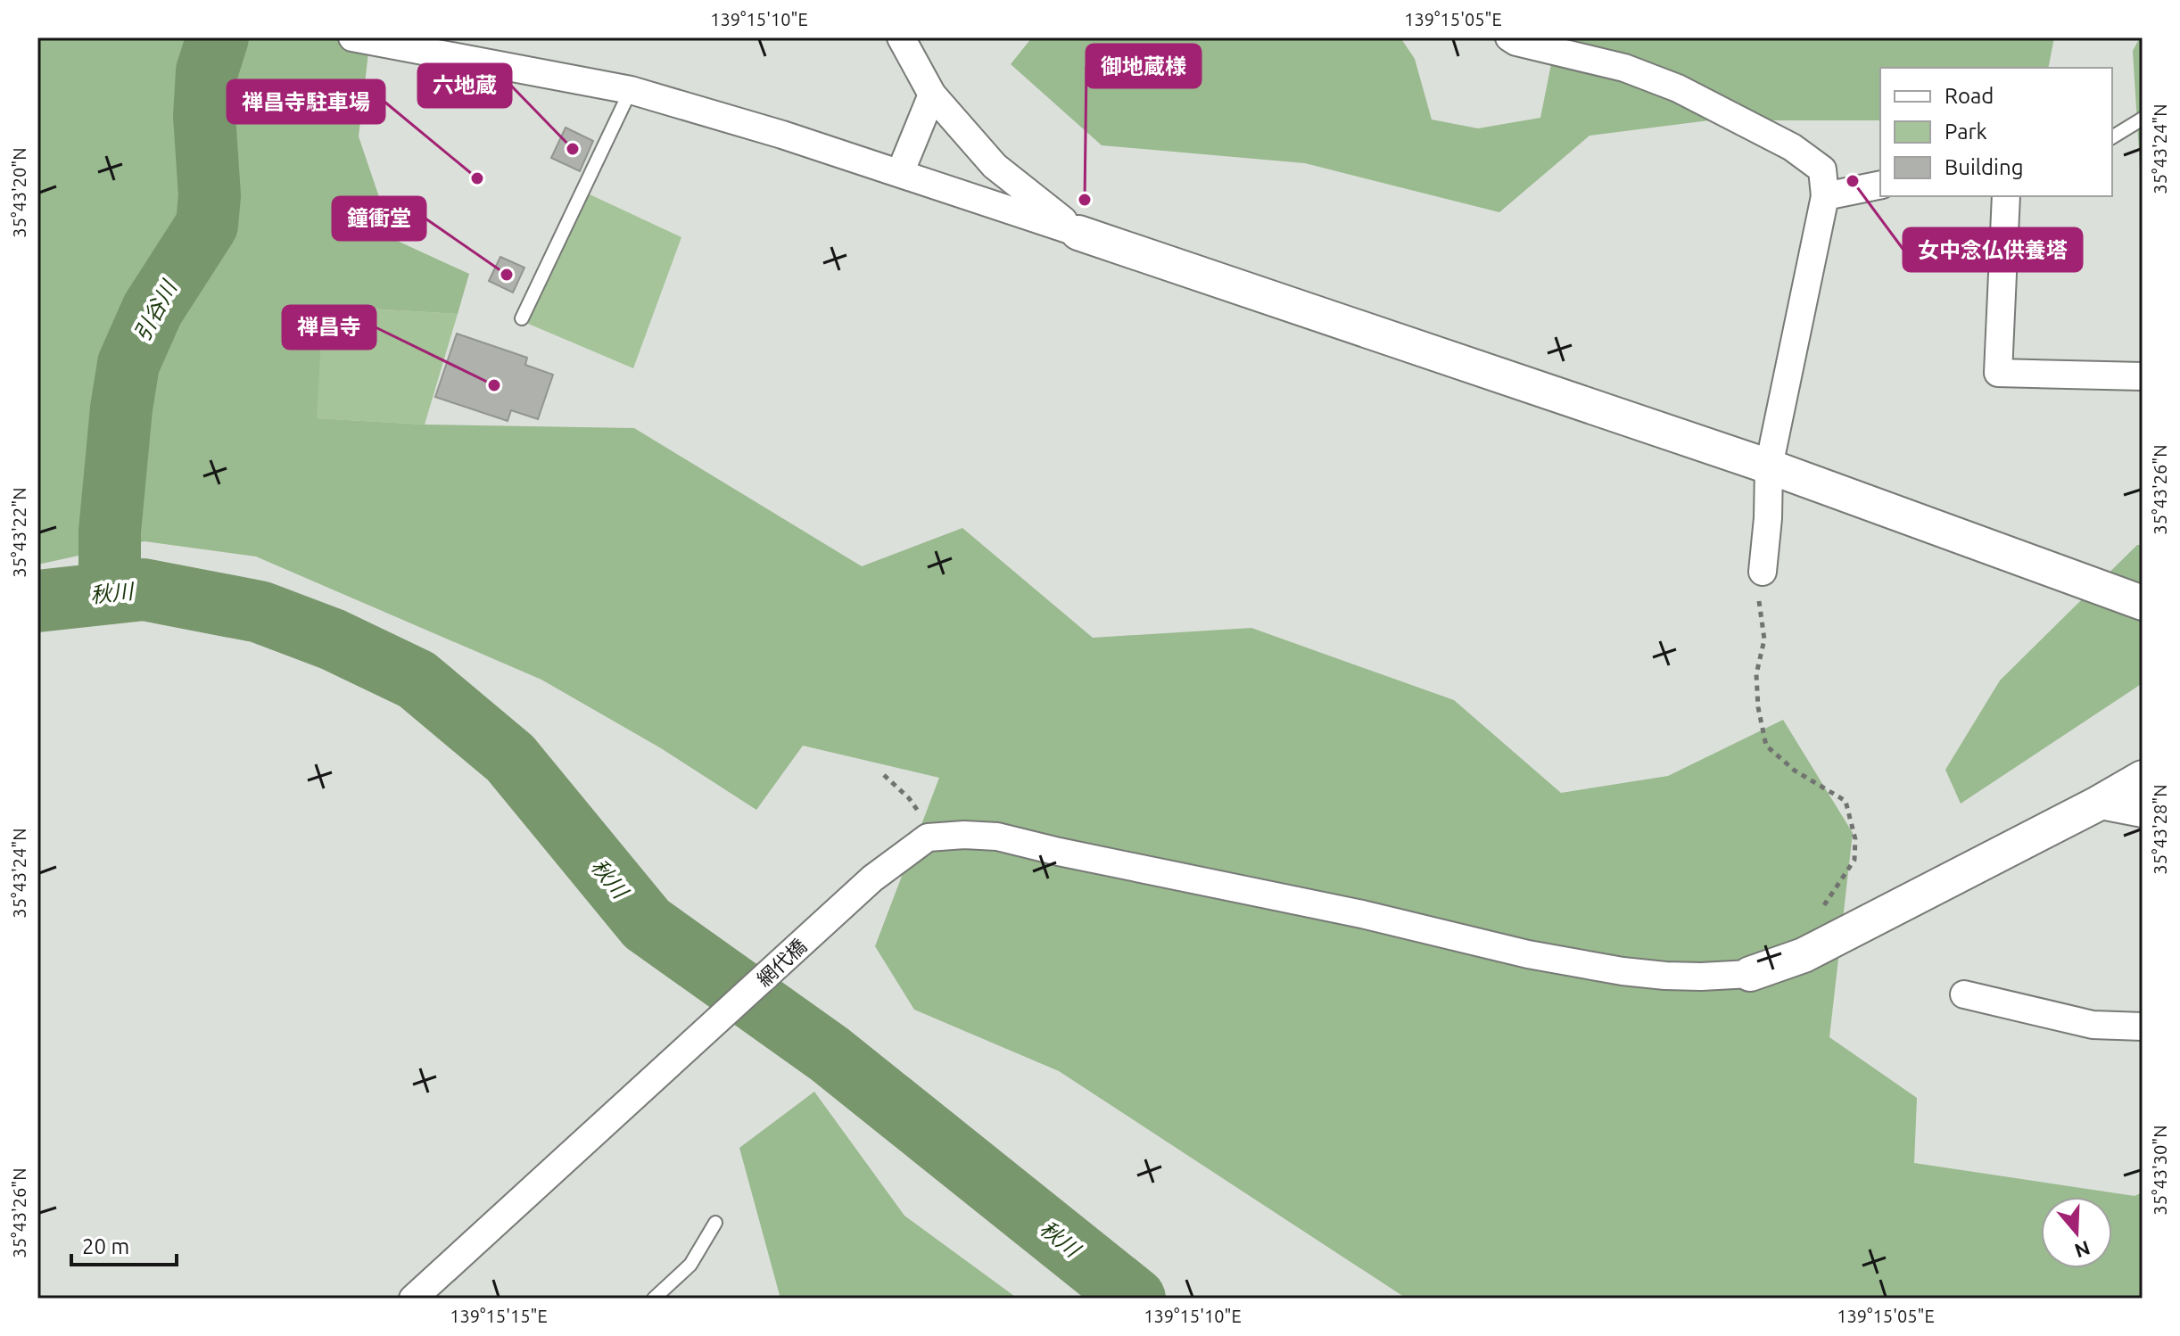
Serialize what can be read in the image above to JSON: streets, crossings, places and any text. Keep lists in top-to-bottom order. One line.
{"streets":{"street":["網代橋"]},"water":["引谷川","秋川"],"places":["六地蔵","禅昌寺駐車場","女中念仏供養塔","御地蔵様","鐘衝堂","禅昌寺"],"legend":["Road","Park","Building"],"scale_bar":"20 m","north":"bottom","coordinates":["139°15'10\"E","139°15'05\"E","35°43'24\"N","35°43'20\"N","35°43'26\"N","35°43'22\"N","35°43'28\"N","35°43'30\"N","139°15'15\"E"]}
